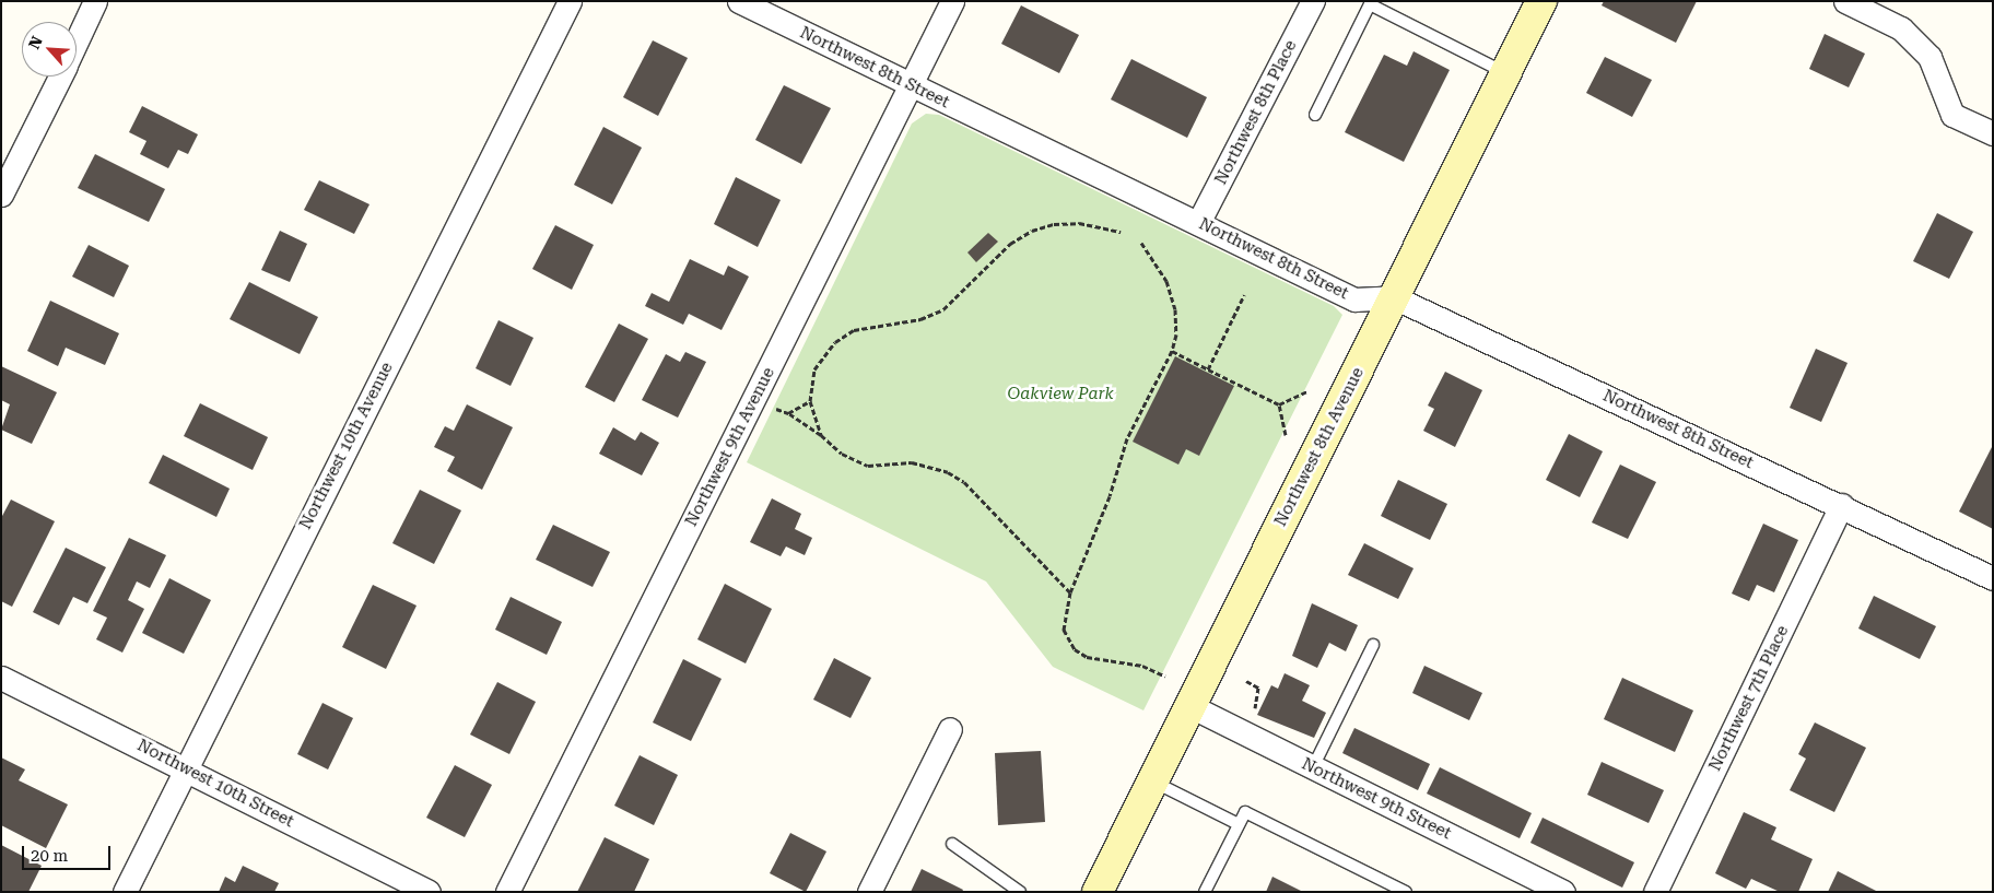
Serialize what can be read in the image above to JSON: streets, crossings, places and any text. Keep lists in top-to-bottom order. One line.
{"streets":{"street":["Northwest 8th Street","Northwest 8th Place","Northwest 10th Avenue","Northwest 9th Avenue","Northwest 8th Avenue","Northwest 7th Place","Northwest 10th Street","Northwest 9th Street"]},"crossings":[["Northwest 8th Street","Northwest 8th Place"],["Northwest 8th Street","Northwest 9th Avenue"],["Northwest 8th Street","Northwest 8th Avenue"],["Northwest 8th Street","Northwest 7th Place"],["Northwest 10th Avenue","Northwest 10th Street"],["Northwest 8th Avenue","Northwest 9th Street"]],"parks":["Oakview Park"],"scale_bar":"20 m","north":"top left"}
